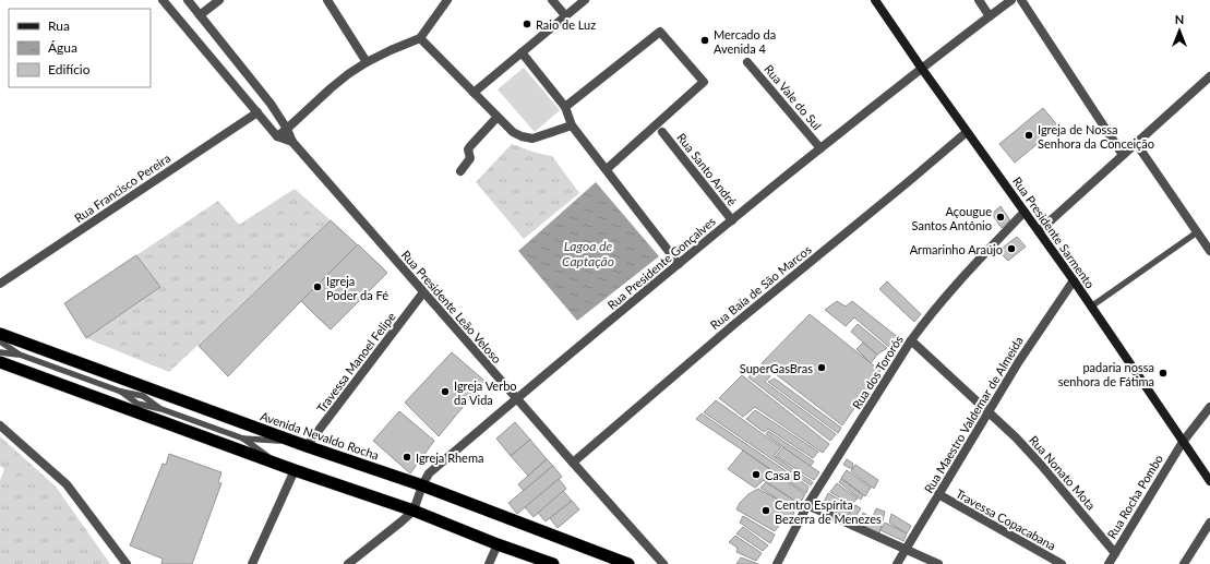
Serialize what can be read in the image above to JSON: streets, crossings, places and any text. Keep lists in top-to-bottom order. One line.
{"streets":{"highway":["Avenida Nevaldo Rocha"],"main road":["Rua Presidente Sarmento"],"street":["Rua Vale do Sul","Rua Santo André","Rua Francisco Pereira","Rua Presidente Gonçalves","Rua Baía de São Marcos","Rua Presidente Leão Veloso","Travessa Manoel Felipe","Rua dos Tororós","Rua Maestro Valdemar de Almeida","Rua Nonato Mota","Rua Rocha Pombo","Travessa Copacabana"]},"crossings":[["Rua Vale do Sul","Rua Presidente Gonçalves"],["Rua Santo André","Rua Presidente Gonçalves"],["Rua Presidente Sarmento","Rua Presidente Gonçalves"],["Rua Presidente Sarmento","Rua Baía de São Marcos"],["Rua Presidente Sarmento","Rua dos Tororós"],["Rua Presidente Sarmento","Rua Maestro Valdemar de Almeida"],["Rua Presidente Sarmento","Rua Rocha Pombo"],["Rua Presidente Gonçalves","Rua Presidente Leão Veloso"],["Rua Presidente Gonçalves","Avenida Nevaldo Rocha"],["Rua Baía de São Marcos","Rua Presidente Leão Veloso"],["Rua Presidente Leão Veloso","Travessa Manoel Felipe"],["Travessa Manoel Felipe","Avenida Nevaldo Rocha"],["Rua dos Tororós","Rua Nonato Mota"],["Rua Maestro Valdemar de Almeida","Rua Nonato Mota"],["Rua Maestro Valdemar de Almeida","Travessa Copacabana"],["Rua Nonato Mota","Rua Rocha Pombo"]],"water":["Lagoa de Captação"],"places":["Raio de Luz","Mercado da Avenida 4","Igreja de Nossa Senhora da Conceição","Açougue Santos Antônio","Armarinho Araújo","Igreja Poder da Fé","SuperGasBras","padaria nossa senhora de Fátima","Igreja Verbo da Vida","Igreja Rhema","Casa B","Centro Espírita Bezerra de Menezes"],"legend":["Rua","Água","Edifício"],"north":"top"}
